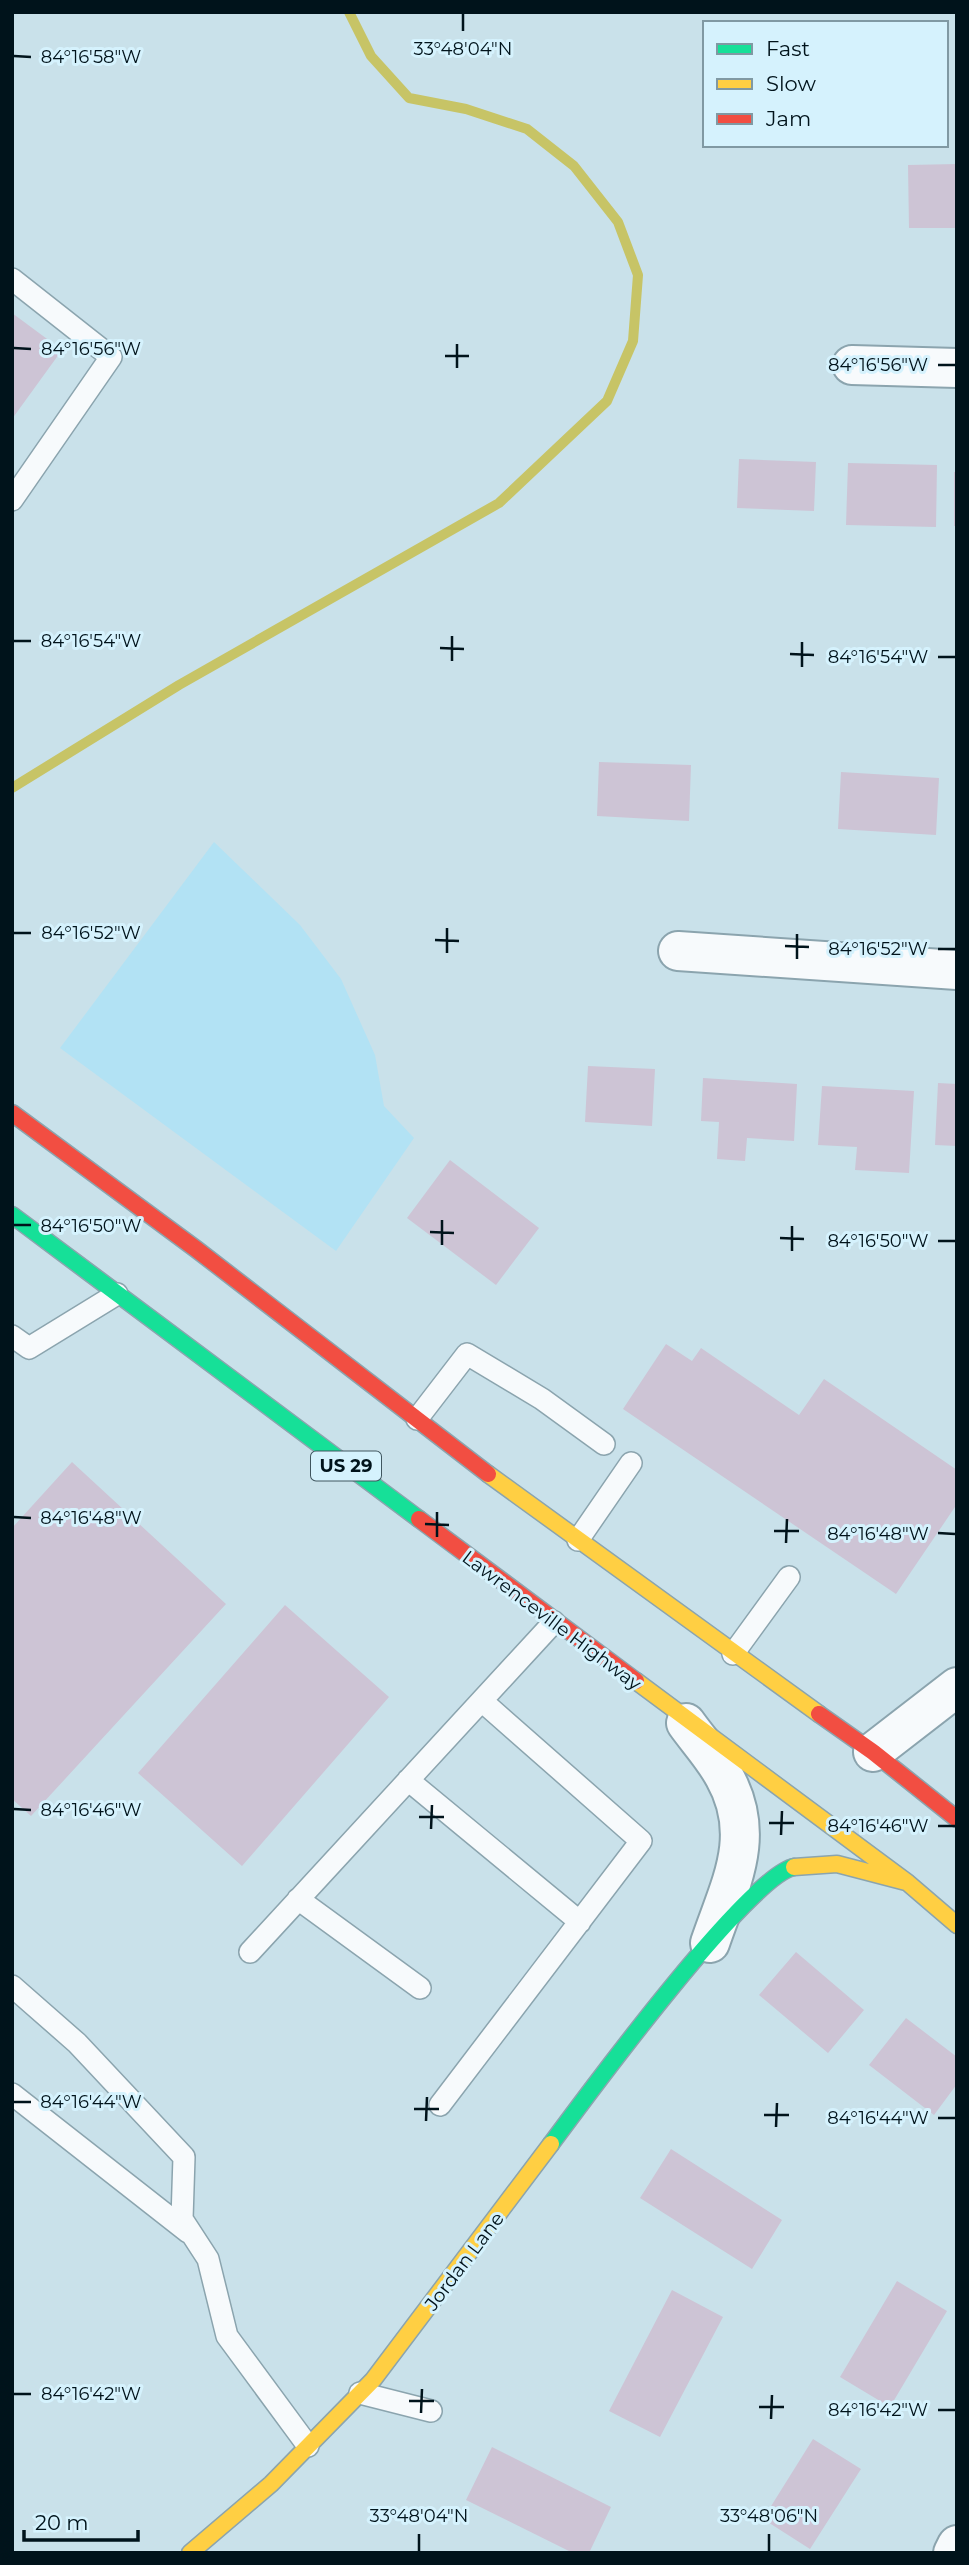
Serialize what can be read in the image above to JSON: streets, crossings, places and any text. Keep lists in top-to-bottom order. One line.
{"streets":{"main road":["US 29","Lawrenceville Highway","Jordan Lane"]},"crossings":[["Lawrenceville Highway","Jordan Lane"]],"legend":["Fast","Slow","Jam"],"scale_bar":"20 m","coordinates":["33°48'04\"N","84°16'58\"W","84°16'56\"W","84°16'54\"W","84°16'52\"W","84°16'50\"W","84°16'48\"W","84°16'46\"W","84°16'44\"W","84°16'42\"W","33°48'06\"N"]}
